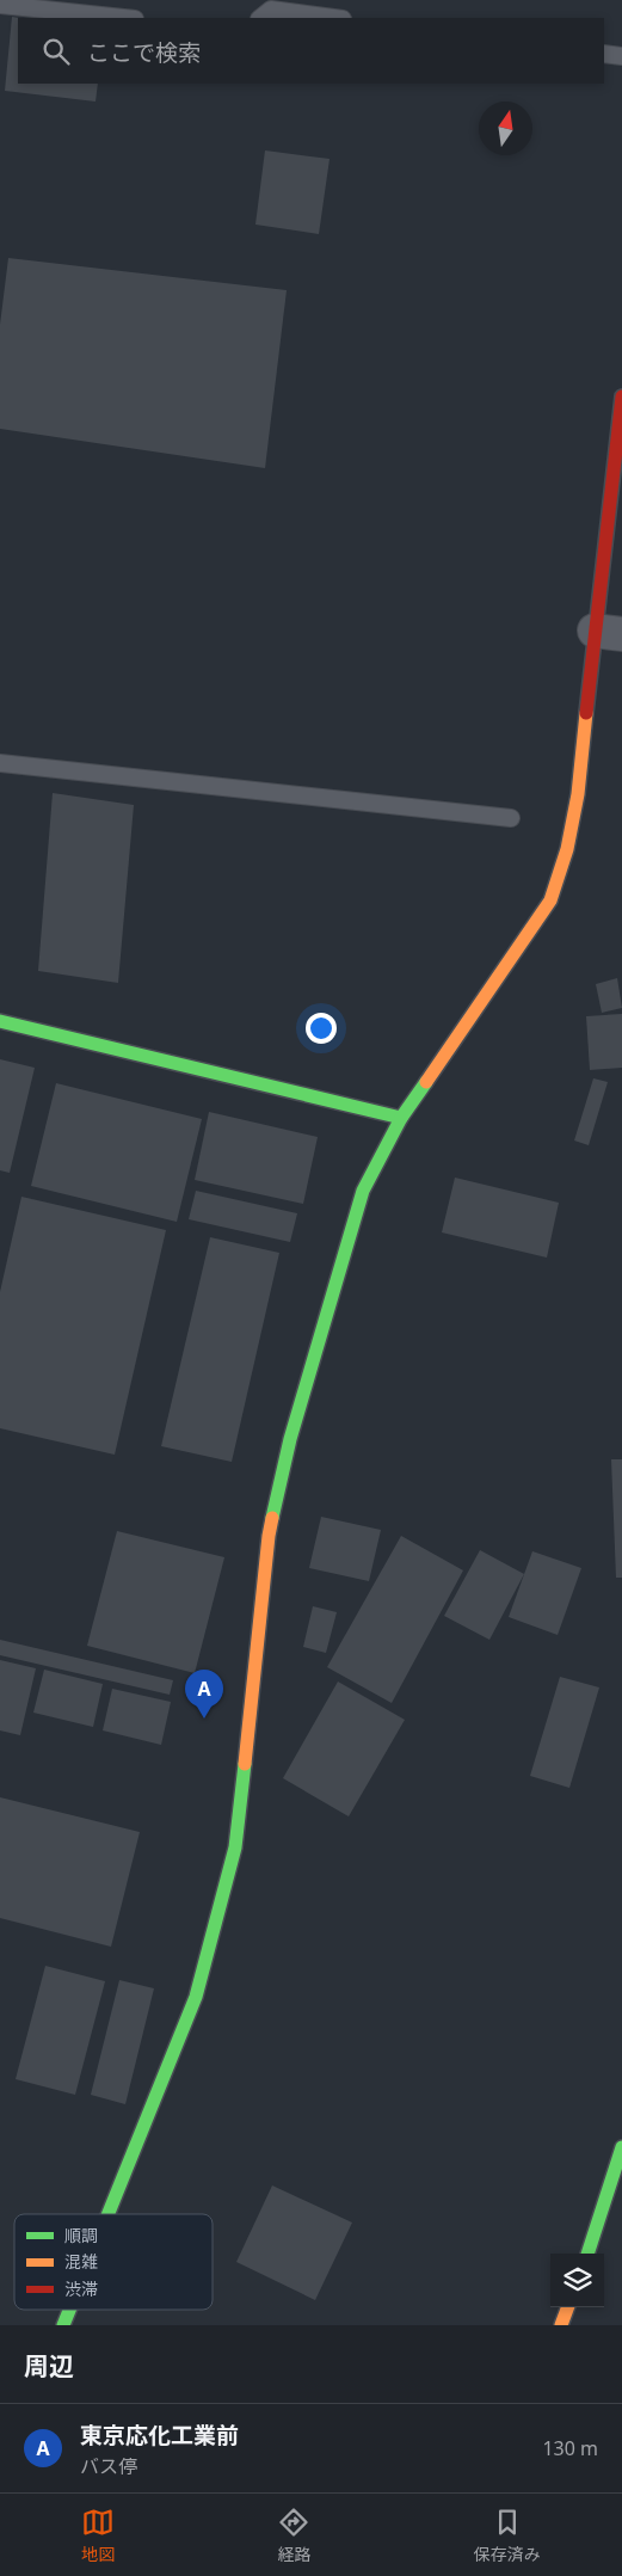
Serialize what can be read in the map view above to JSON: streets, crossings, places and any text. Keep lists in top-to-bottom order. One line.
{"legend":["順調","混雑","渋滞"],"north":"top","page":{"search":"ここで検索","pins":"A","heading":"周辺","list":[{"mark":"A","name":"東京応化工業前","note":"バス停","value":"130 m"}],"nav":["地図","経路","保存済み"]}}
